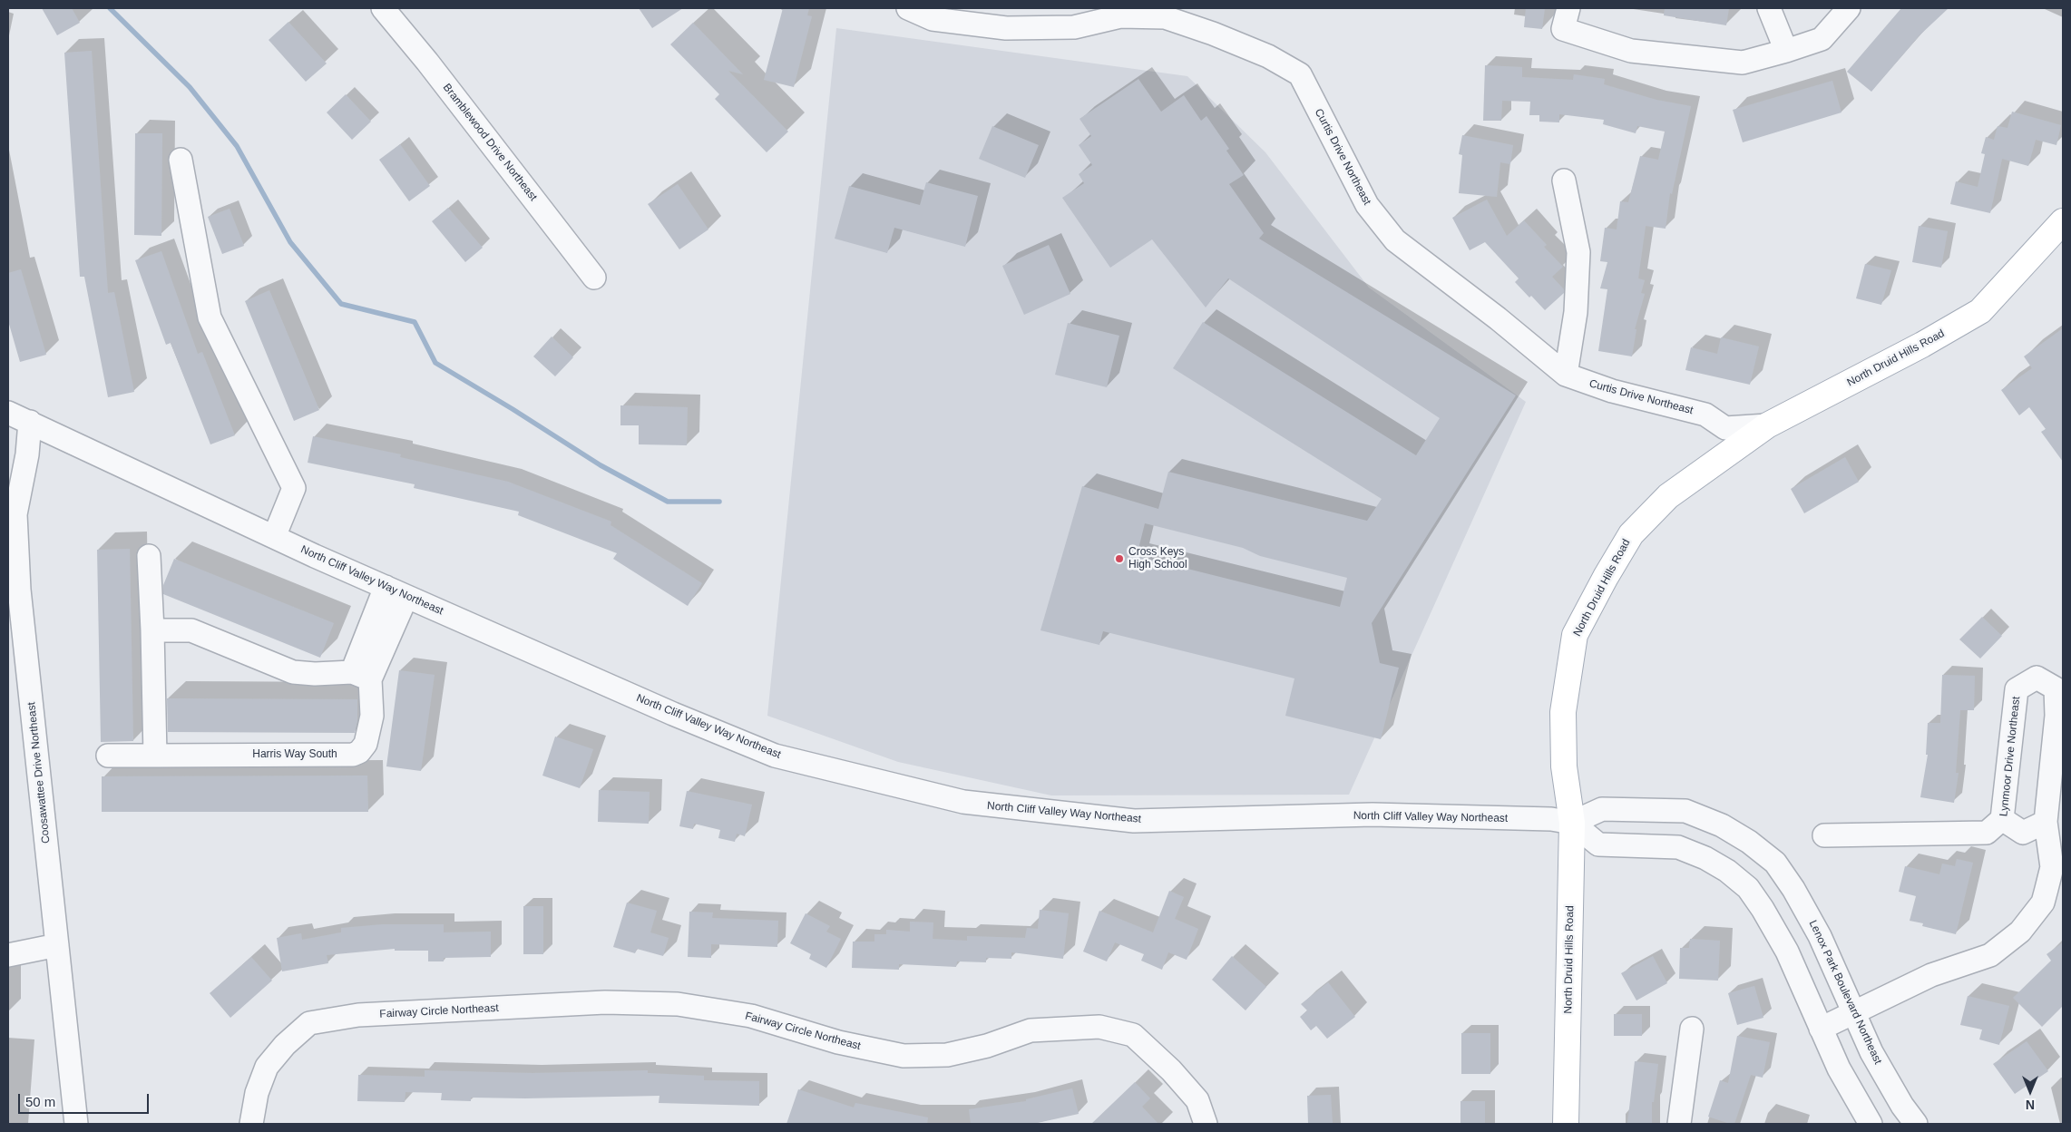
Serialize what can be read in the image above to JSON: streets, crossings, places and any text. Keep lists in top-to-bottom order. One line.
{"streets":{"main road":["North Druid Hills Road"],"street":["Bramblewood Drive Northeast","Curtis Drive Northeast","North Cliff Valley Way Northeast","Harris Way South","Lynmoor Drive Northeast","Coosawattee Drive Northeast","Lenox Park Boulevard Northeast","Fairway Circle Northeast"]},"crossings":[["Curtis Drive Northeast","North Druid Hills Road"],["North Druid Hills Road","North Cliff Valley Way Northeast"],["North Druid Hills Road","Lenox Park Boulevard Northeast"],["North Cliff Valley Way Northeast","Harris Way South"],["North Cliff Valley Way Northeast","Coosawattee Drive Northeast"],["North Cliff Valley Way Northeast","Lenox Park Boulevard Northeast"],["Lynmoor Drive Northeast","Lenox Park Boulevard Northeast"]],"places":["Cross Keys High School"],"scale_bar":"50 m","north":"bottom"}
